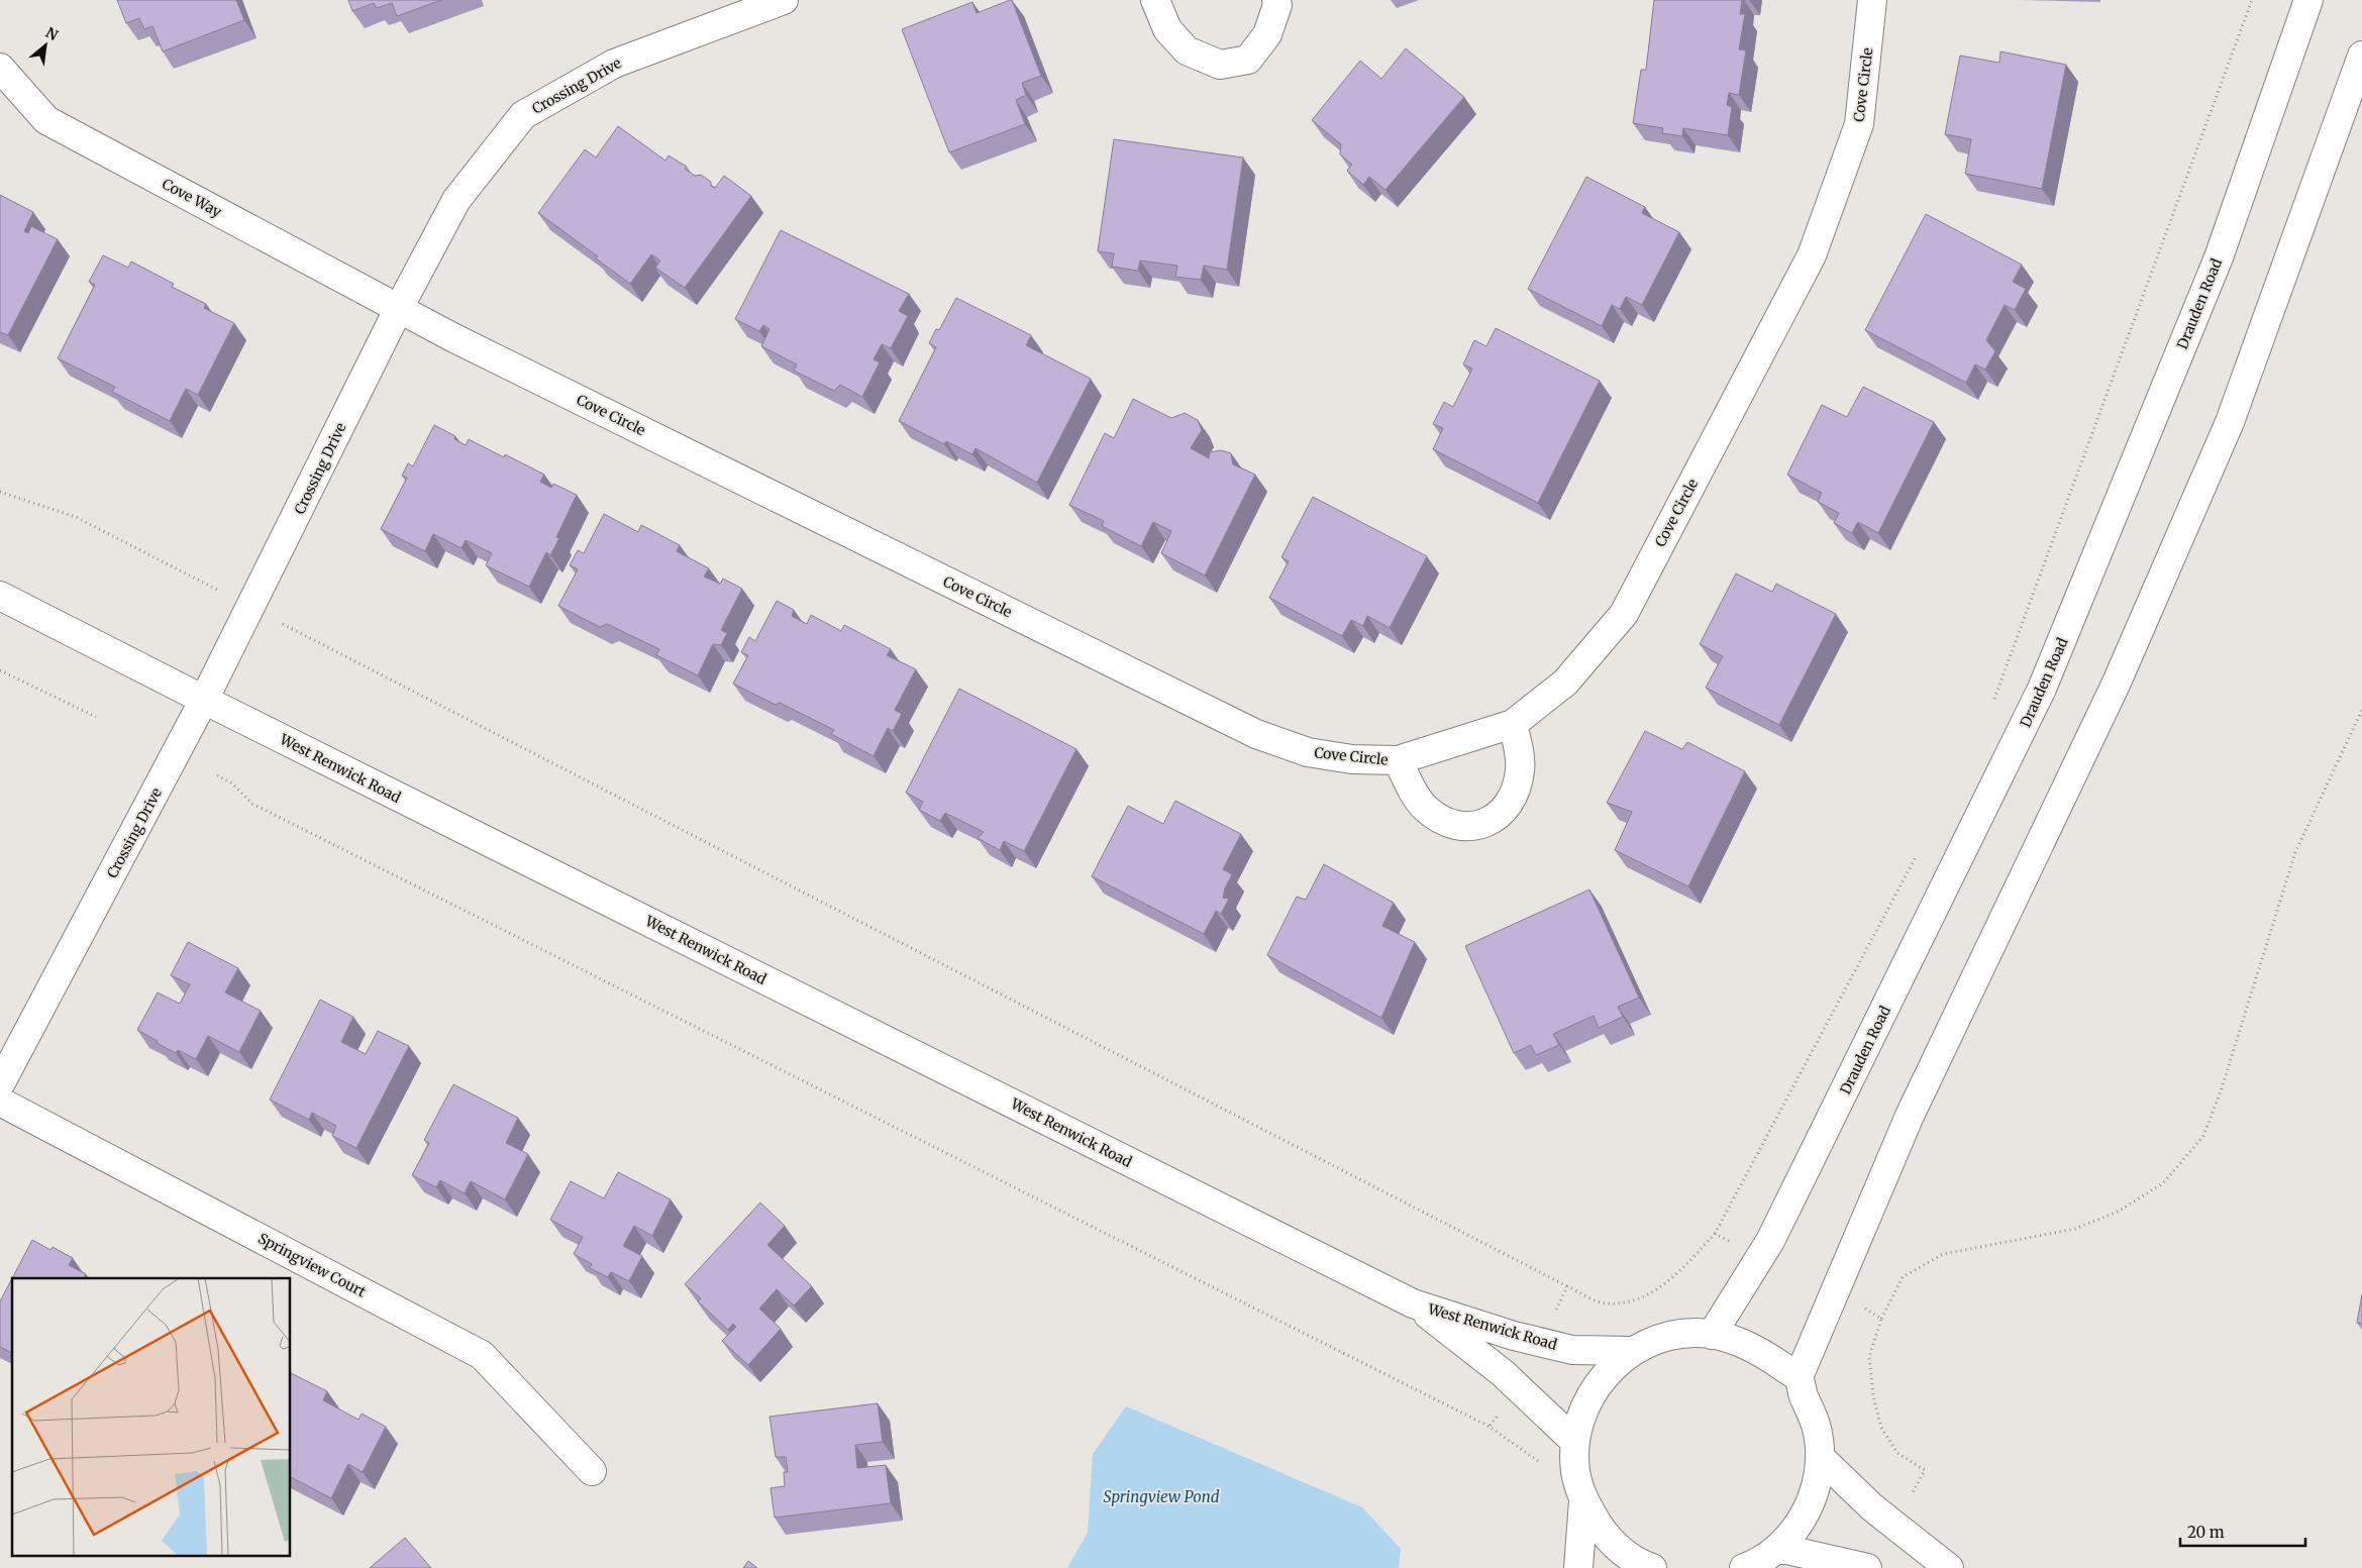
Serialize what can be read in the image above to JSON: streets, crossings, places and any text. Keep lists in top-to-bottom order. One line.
{"streets":{"street":["Cove Circle","Crossing Drive","Cove Way","Drauden Road","West Renwick Road","Springview Court"]},"crossings":[["Cove Circle","Crossing Drive"],["Cove Circle","Cove Way"],["Crossing Drive","Cove Way"],["Crossing Drive","West Renwick Road"]],"water":["Springview Pond"],"scale_bar":"20 m","north":"top right"}
